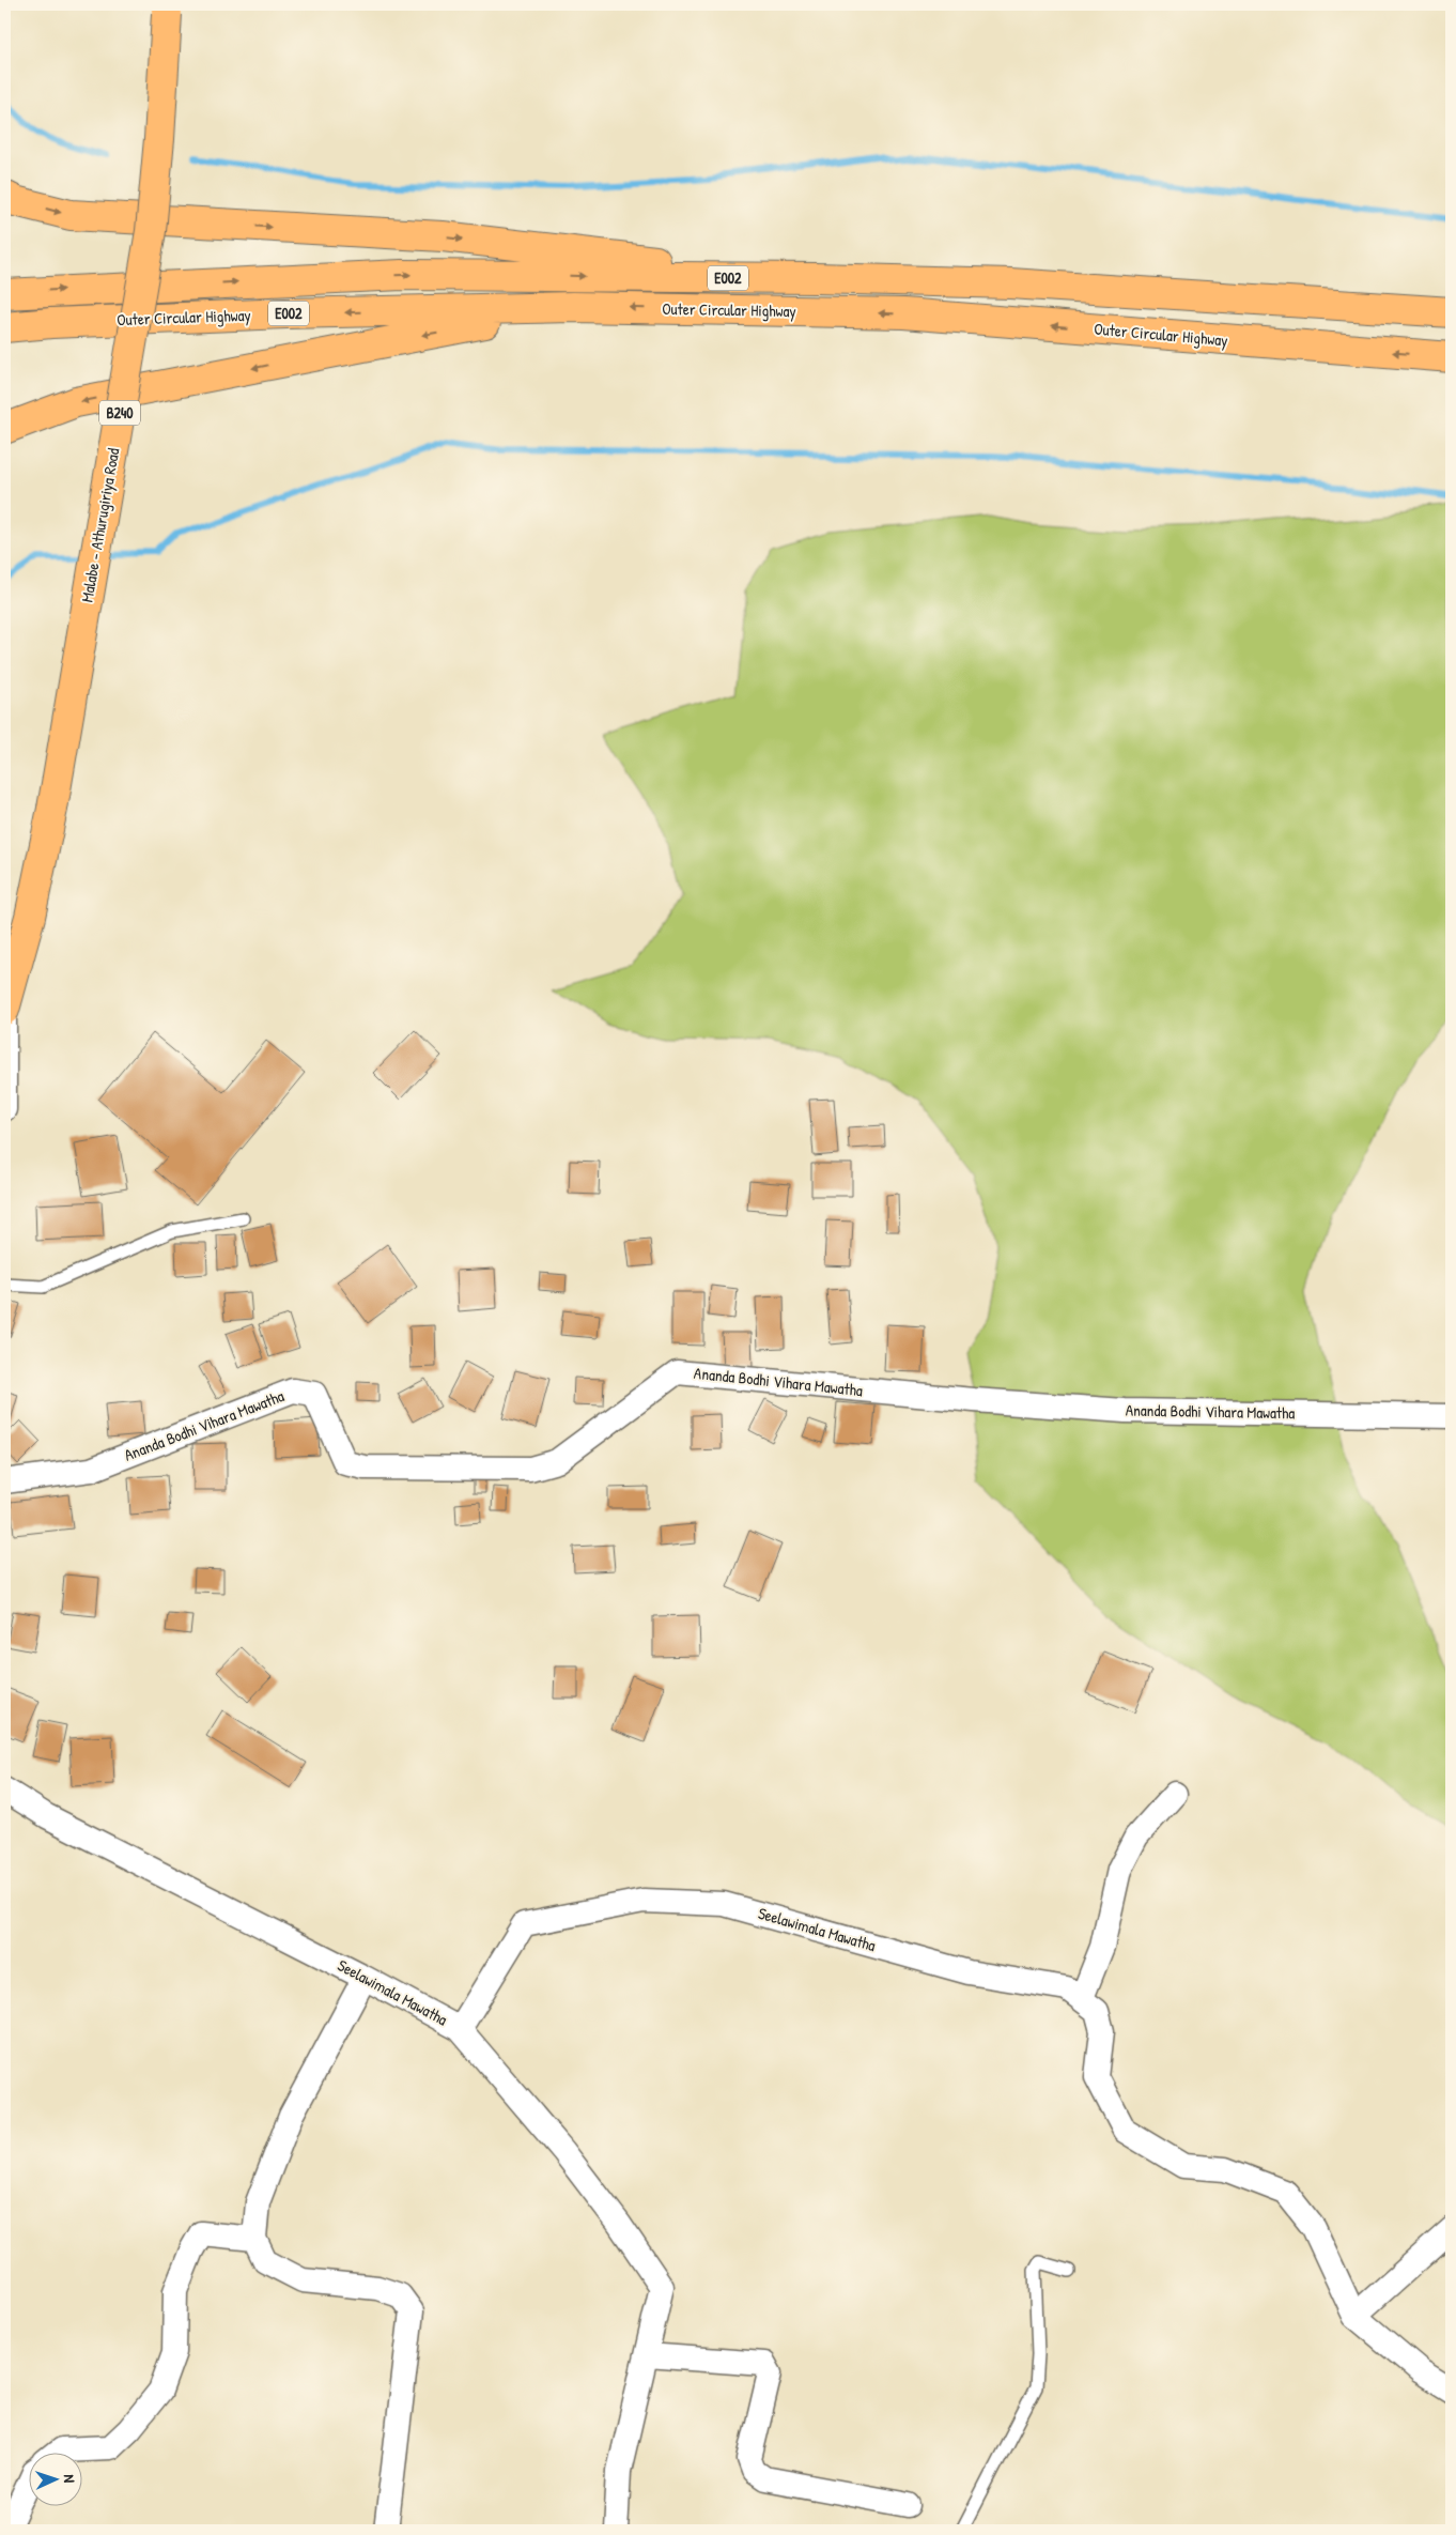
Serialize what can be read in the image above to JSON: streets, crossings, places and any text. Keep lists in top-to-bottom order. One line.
{"streets":{"main road":["E002","Outer Circular Highway","B240","Malabe - Athurugiriya Road"],"street":["Ananda Bodhi Vihara Mawatha","Seelawimala Mawatha"]},"north":"right"}
